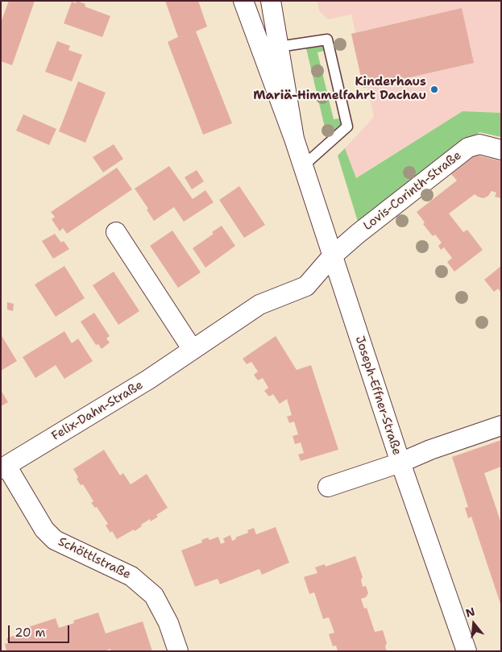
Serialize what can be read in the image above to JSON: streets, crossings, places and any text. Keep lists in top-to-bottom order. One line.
{"streets":{"street":["Lovis-Corinth-Straße","Joseph-Effner-Straße","Felix-Dahn-Straße","Schöttlstraße"]},"crossings":[["Lovis-Corinth-Straße","Joseph-Effner-Straße"],["Lovis-Corinth-Straße","Felix-Dahn-Straße"],["Joseph-Effner-Straße","Felix-Dahn-Straße"],["Felix-Dahn-Straße","Schöttlstraße"]],"places":["Kinderhaus Mariä-Himmelfahrt Dachau"],"scale_bar":"20 m","north":"top"}
